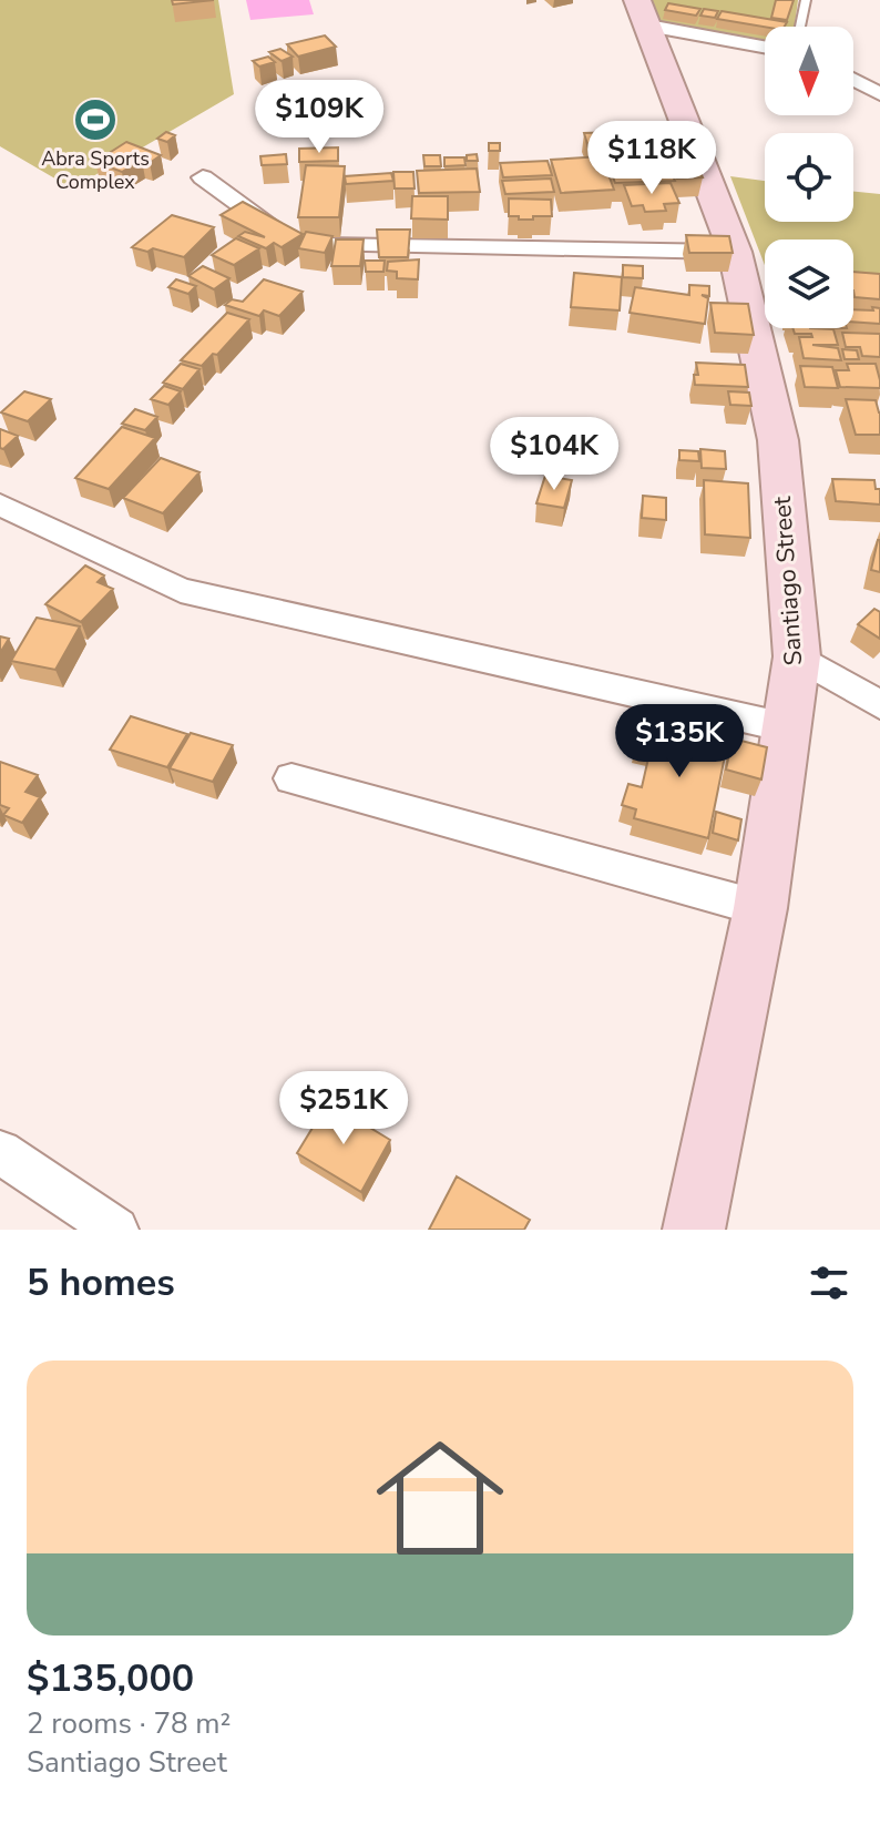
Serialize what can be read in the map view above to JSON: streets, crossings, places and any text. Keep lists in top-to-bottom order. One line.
{"streets":{"street":["Santiago Street"]},"places":{"sports":["Abra Sports Complex"]},"north":"bottom","page":{"price":["$109K","$118K","$104K","$135K","$251K"],"heading":"5 homes","list":[{"name":"$135,000","note":"2 rooms · 78 m² · Santiago Street"}]}}
